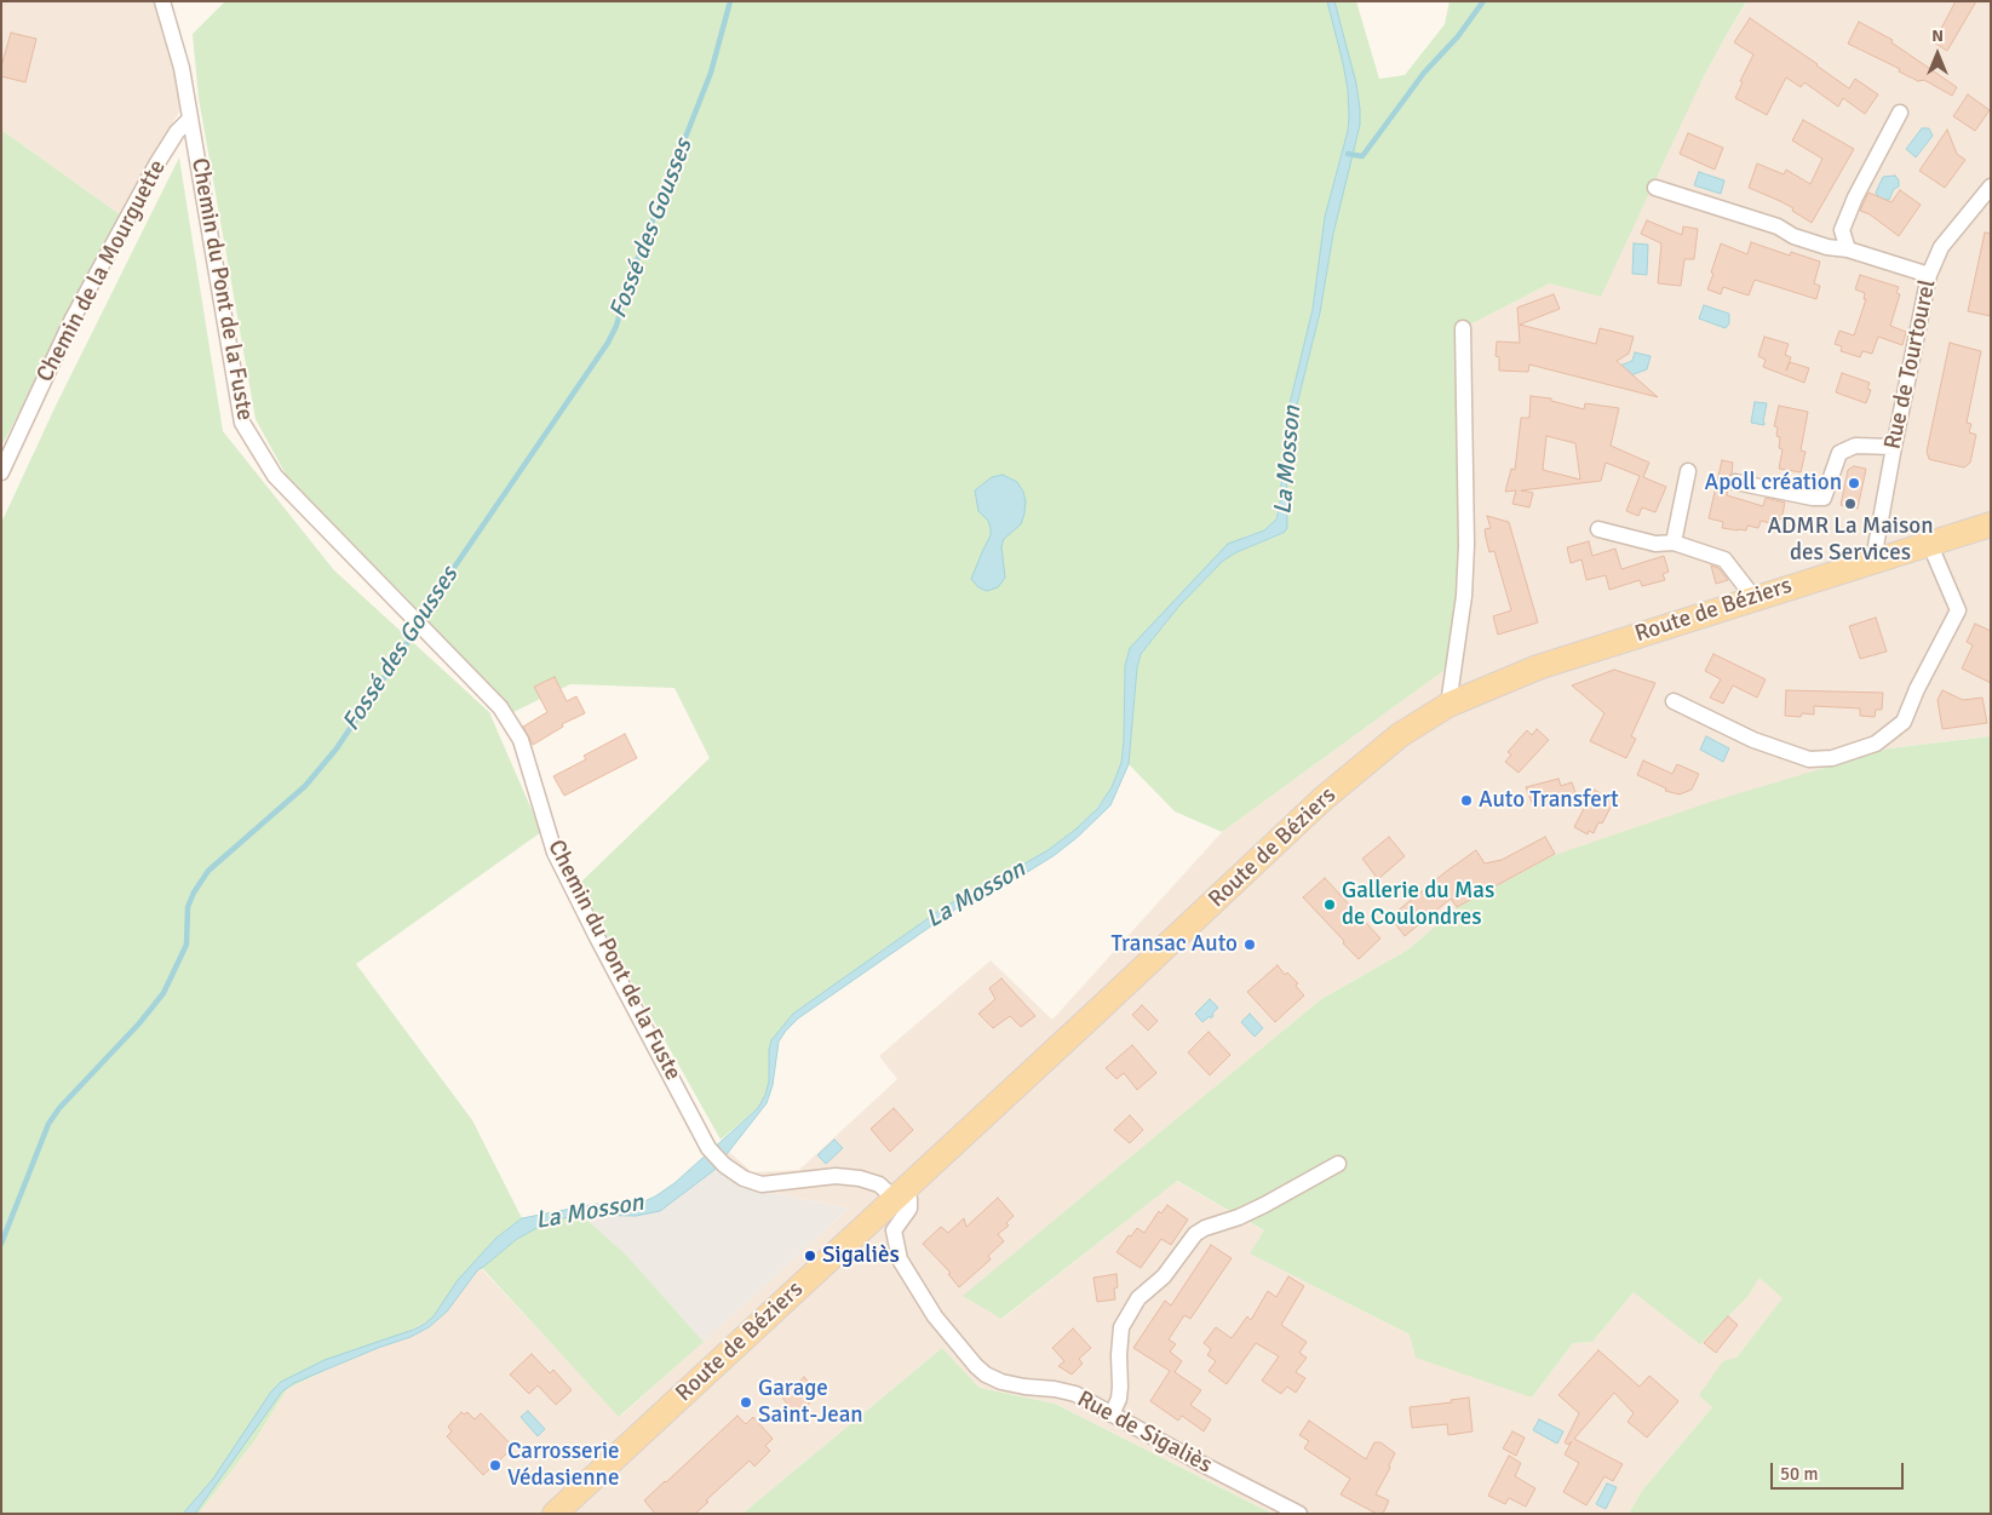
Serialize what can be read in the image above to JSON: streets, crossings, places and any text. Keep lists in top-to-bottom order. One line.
{"streets":{"main road":["Route de Béziers"],"street":["Chemin de la Mourguette","Chemin du Pont de la Fuste","Rue de Tourtourel","Rue de Sigaliès"]},"crossings":[["Chemin de la Mourguette","Chemin du Pont de la Fuste"],["Chemin du Pont de la Fuste","Route de Béziers"],["Chemin du Pont de la Fuste","Rue de Sigaliès"],["Rue de Tourtourel","Route de Béziers"],["Route de Béziers","Rue de Sigaliès"]],"water":["Fossé des Gousses","La Mosson"],"places":["Apoll création","ADMR La Maison des Services","Auto Transfert","Gallerie du Mas de Coulondres","Transac Auto","Sigaliès","Garage Saint-Jean","Carrosserie Védasienne"],"scale_bar":"50 m","north":"top"}
